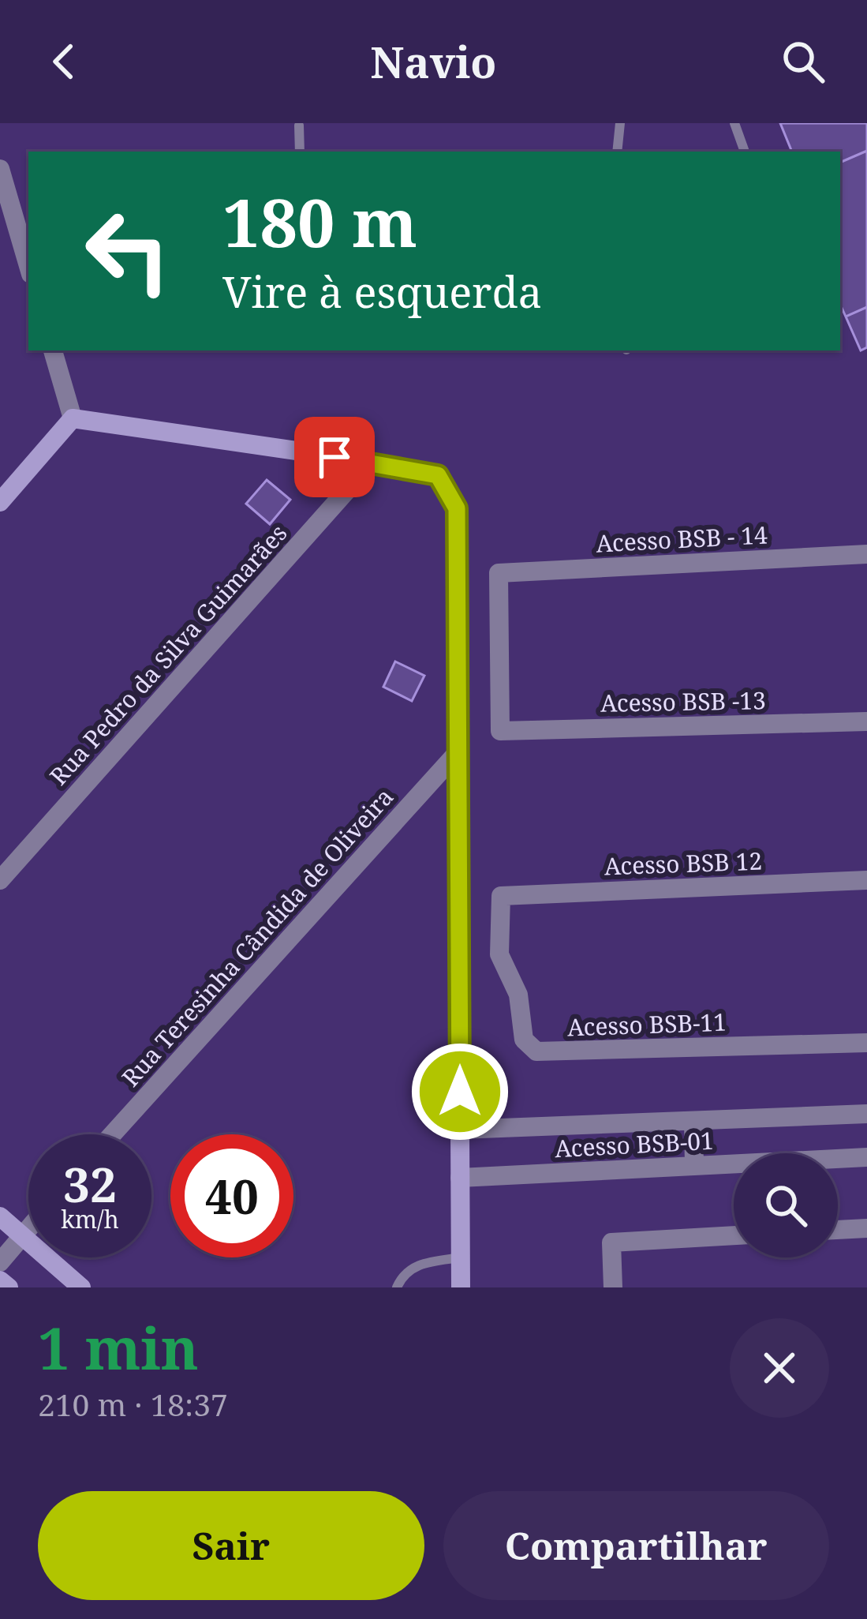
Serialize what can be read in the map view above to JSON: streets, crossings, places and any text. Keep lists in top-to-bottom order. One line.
{"streets":{"street":["Acesso BSB - 14","Rua Pedro da Silva Guimarães","Acesso BSB -13","Acesso BSB 12","Rua Teresinha Cândida de Oliveira","Acesso BSB-11","Acesso BSB-01"]},"crossings":[["Acesso BSB - 14","Acesso BSB -13"],["Acesso BSB 12","Acesso BSB-11"]],"page":{"header":"Navio","turn":["180 m","Vire à esquerda"],"speed":"32 km/h","limit":"40","heading":["1 min","210 m · 18:37"],"buttons":["Sair","Compartilhar"]}}
